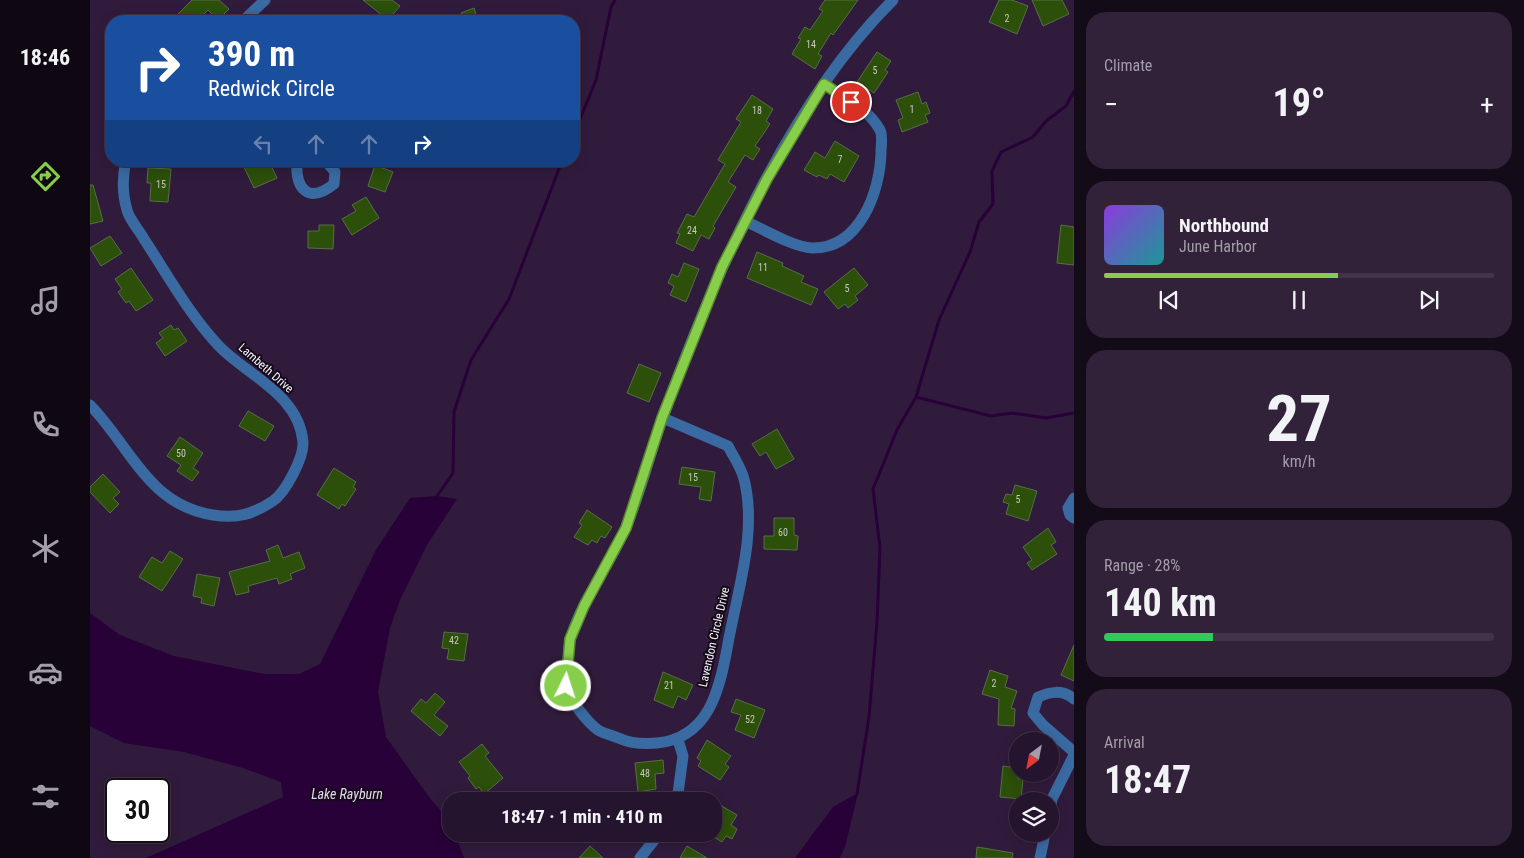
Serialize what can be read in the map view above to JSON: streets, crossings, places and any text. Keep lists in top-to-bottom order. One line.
{"streets":{"street":["Lambeth Drive","Lavendon Circle Drive"]},"water":["Lake Rayburn"],"house_numbers":["2","14","5","1","18","7","15","24","11","5","50","15","5","60","42","2","21","52","48"],"north":"bottom left","page":{"tabs":"18:46","tile":["Climate",["27","km/h"],["Range · 28%","140 km"],["Arrival","18:47"]],"turn":["390 m","Redwick Circle"],"heat":["−","19°","+"],"song":["Northbound","June Harbor"],"limit":"30","trip":"18:47 · 1 min · 410 m"}}
